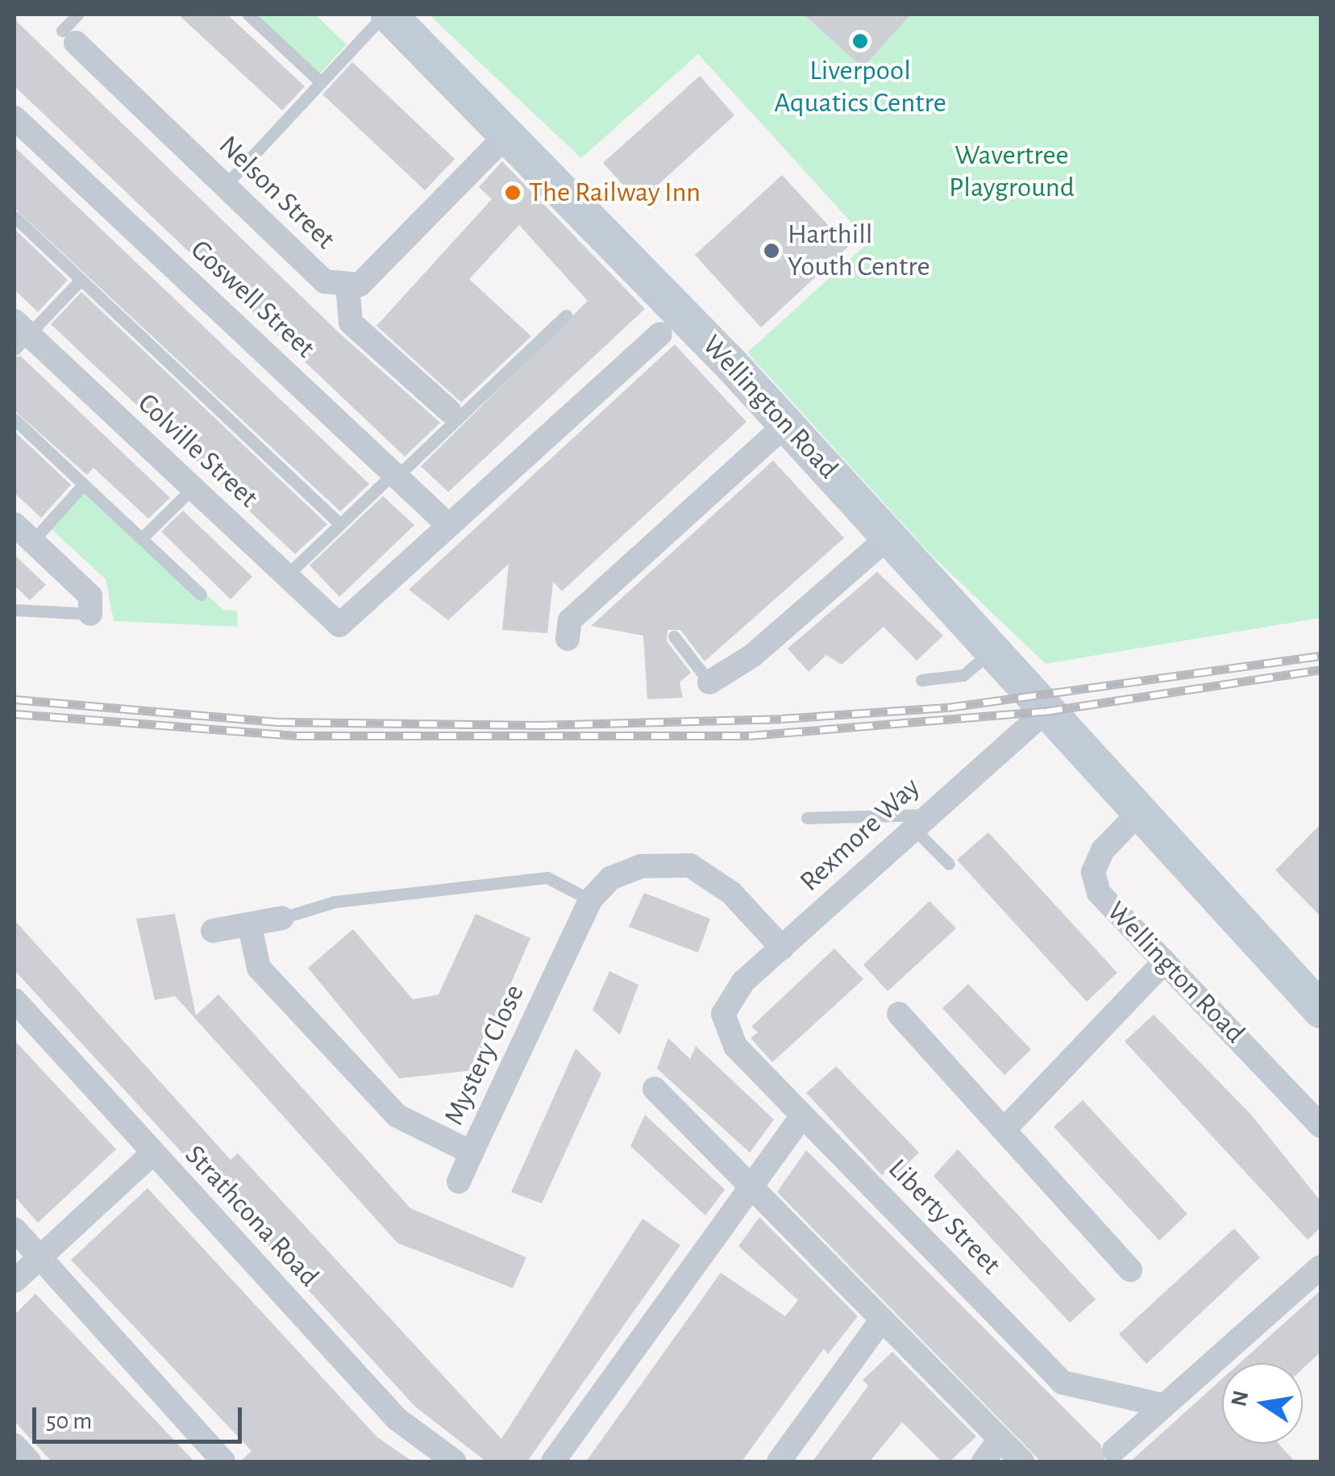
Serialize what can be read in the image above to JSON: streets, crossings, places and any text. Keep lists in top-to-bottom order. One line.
{"streets":{"main road":["Wellington Road"],"street":["Nelson Street","Goswell Street","Colville Street","Rexmore Way","Mystery Close","Strathcona Road","Liberty Street"]},"crossings":[["Nelson Street","Wellington Road"],["Goswell Street","Colville Street"],["Wellington Road","Rexmore Way"],["Rexmore Way","Mystery Close"],["Rexmore Way","Liberty Street"]],"parks":["Wavertree Playground"],"places":["Liverpool Aquatics Centre","The Railway Inn","Harthill Youth Centre"],"scale_bar":"50 m","north":"left"}
